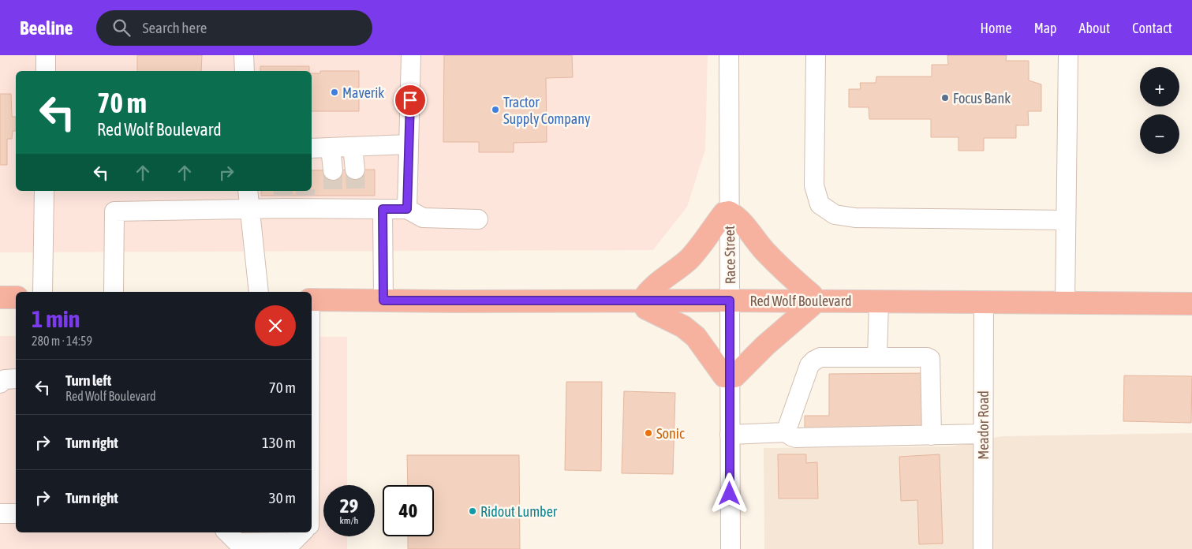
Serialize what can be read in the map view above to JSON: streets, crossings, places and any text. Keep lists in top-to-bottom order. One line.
{"streets":{"highway":["Red Wolf Boulevard"],"street":["Race Street","Meador Road"]},"crossings":[["Race Street","Red Wolf Boulevard"],["Red Wolf Boulevard","Meador Road"]],"places":["Maverik","Focus Bank","Tractor Supply Company","Sonic","Ridout Lumber"],"page":{"header":"Beeline","search":"Search here","nav":["Home","Map","About","Contact"],"map_buttons":["+","−"],"turn":["70 m","Red Wolf Boulevard"],"heading":["1 min","280 m · 14:59"],"list":[{"name":"Turn left","note":"Red Wolf Boulevard","value":"70 m"},{"name":"Turn right","value":"130 m"},{"name":"Turn right","value":"30 m"}],"speed":"29 km/h","limit":"40"}}
